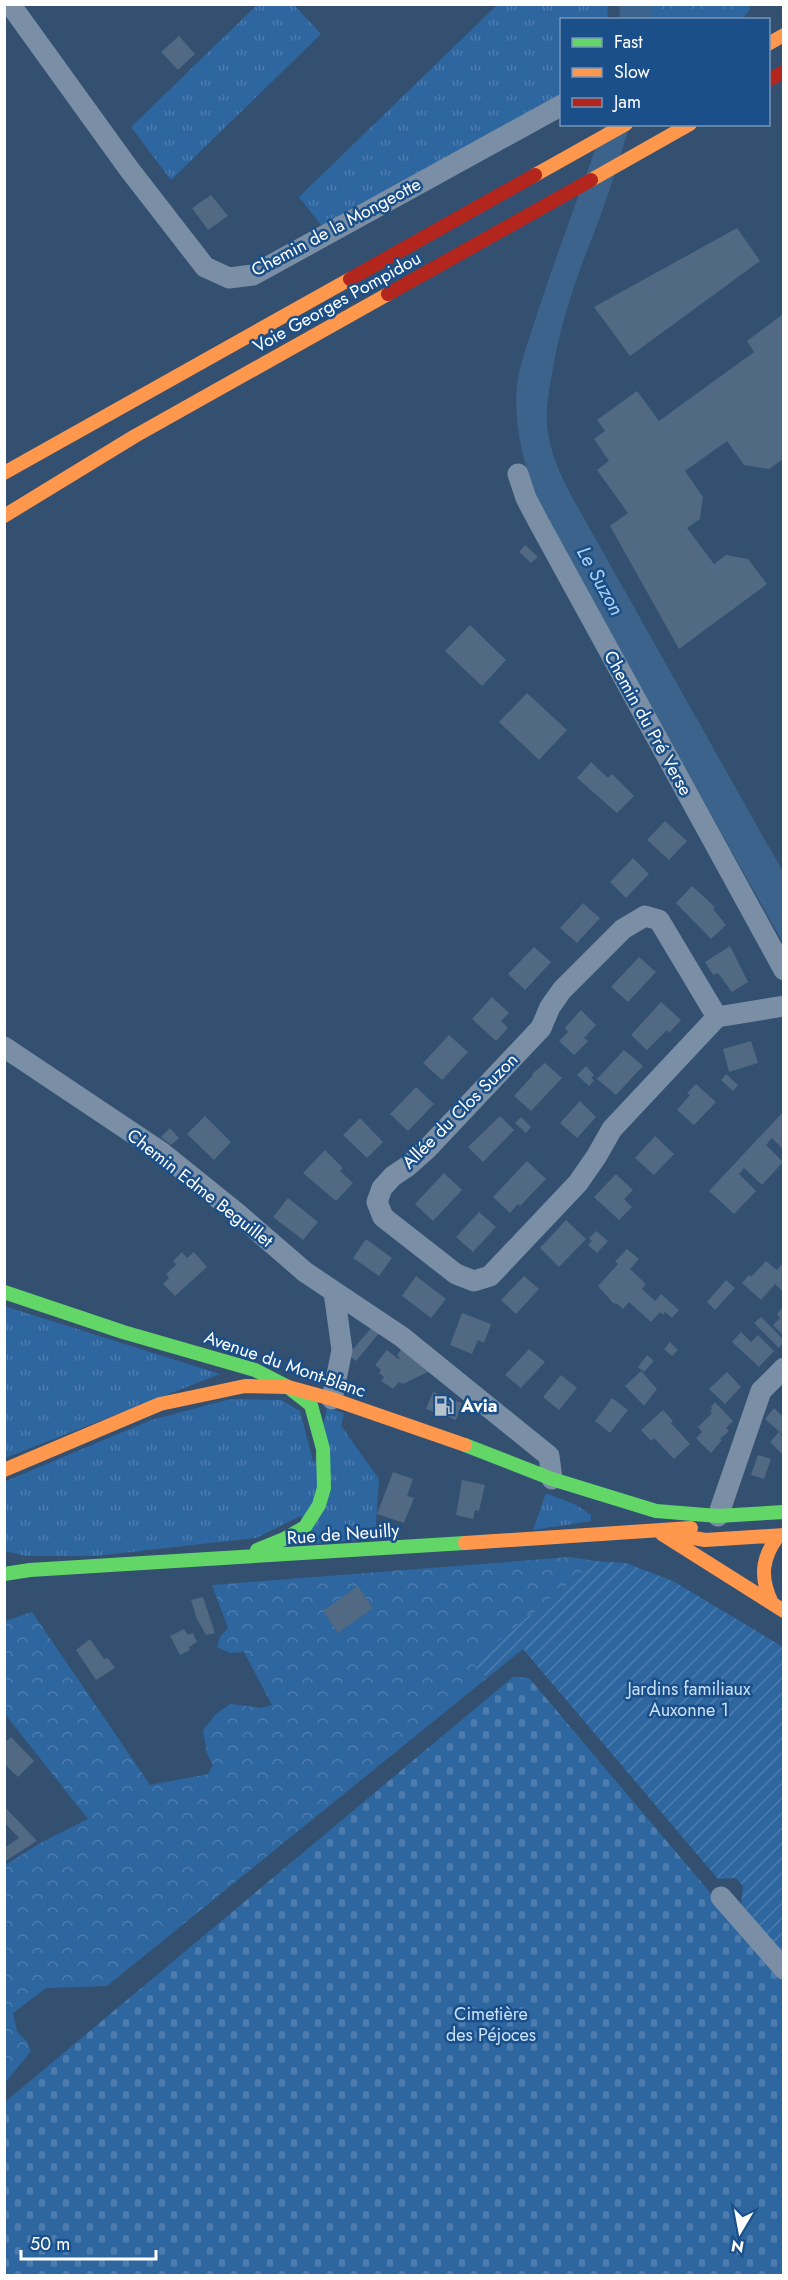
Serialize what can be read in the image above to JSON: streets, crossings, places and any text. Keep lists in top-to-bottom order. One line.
{"streets":{"main road":["Voie Georges Pompidou","Avenue du Mont-Blanc","Rue de Neuilly"],"street":["Chemin de la Mongeotte","Chemin du Pré Verse","Allée du Clos Suzon","Chemin Edme Beguillet"]},"crossings":[["Chemin Edme Beguillet","Avenue du Mont-Blanc"]],"water":["Le Suzon"],"parks":["Jardins familiaux Auxonne 1","Cimetière des Péjoces"],"places":{"fuel station":["Avia"]},"legend":["Fast","Slow","Jam"],"scale_bar":"50 m","north":"bottom"}
